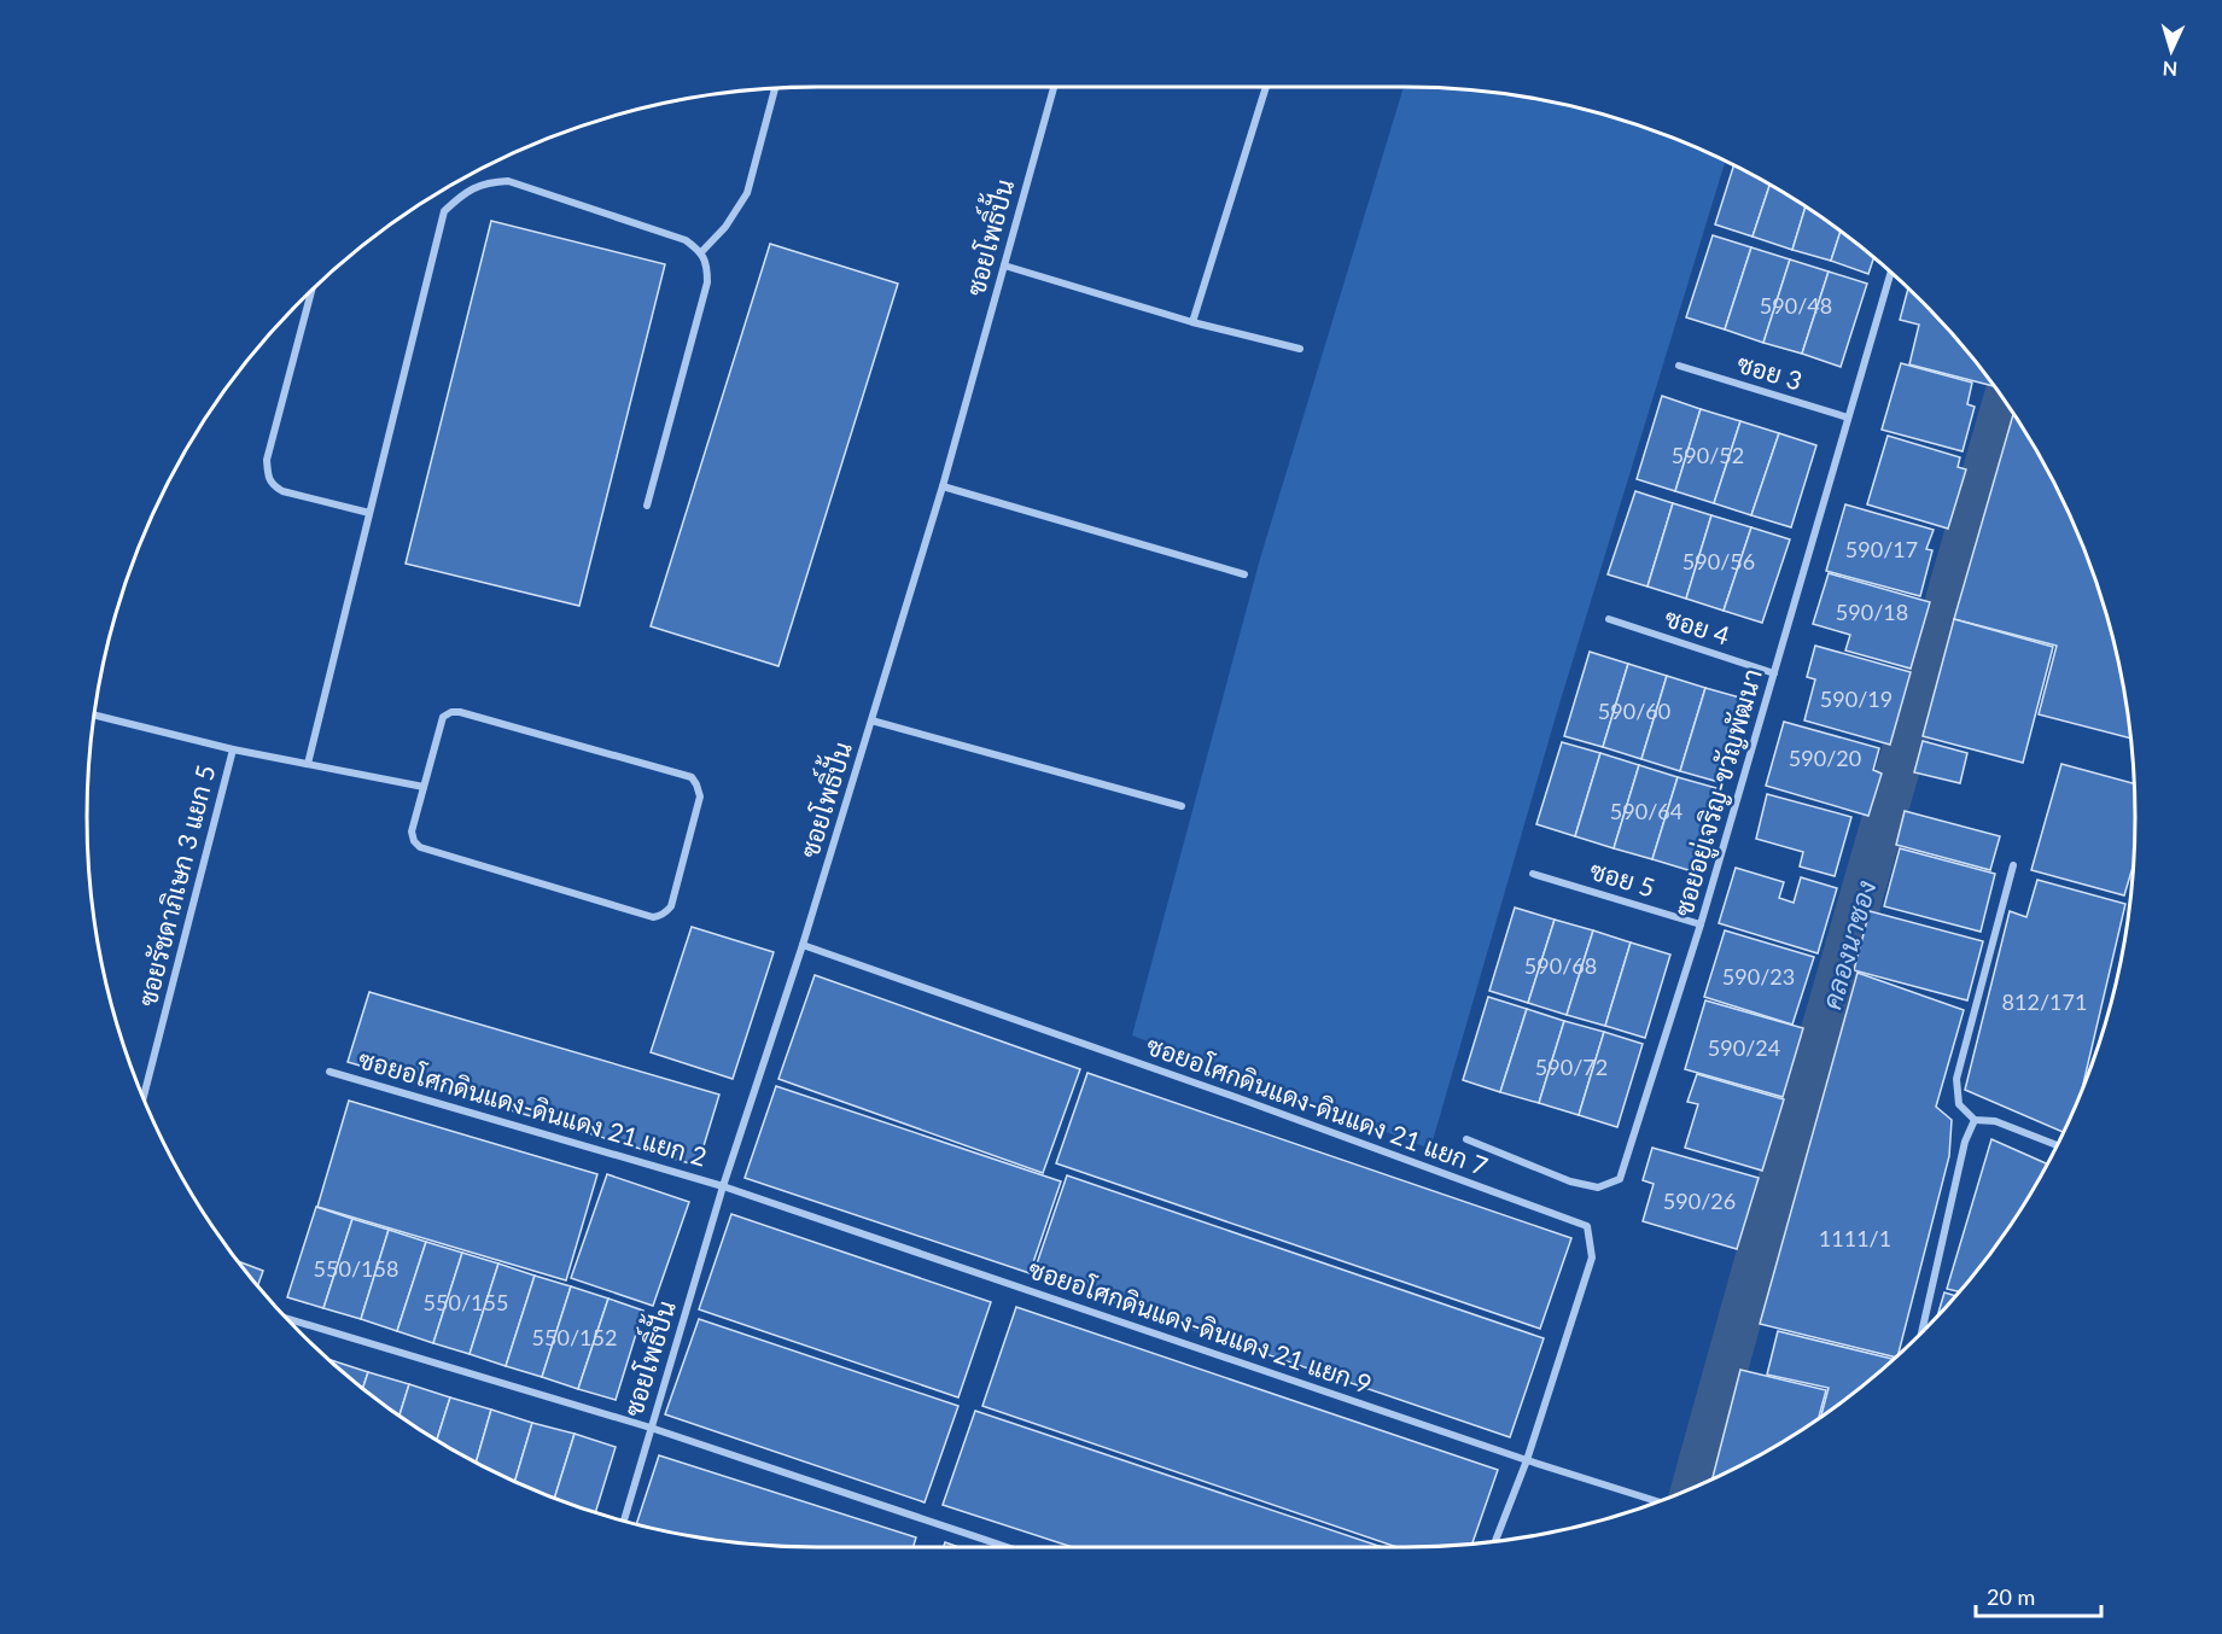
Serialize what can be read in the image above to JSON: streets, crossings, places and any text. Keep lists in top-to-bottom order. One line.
{"streets":{"street":["ซอยโพธิ์ปั้น","ซอย 3","ซอย 4","ซอยอยู่เจริญ-ขวัญพัฒนา","ซอย 5","ซอยรัชดาภิเษก 3 แยก 5","ซอยอโศกดินแดง-ดินแดง 21 แยก 7","ซอยอโศกดินแดง-ดินแดง 21 แยก 2","ซอยอโศกดินแดง-ดินแดง 21 แยก 9"]},"crossings":[["ซอยโพธิ์ปั้น","ซอยอโศกดินแดง-ดินแดง 21 แยก 7"],["ซอยโพธิ์ปั้น","ซอยอโศกดินแดง-ดินแดง 21 แยก 2"],["ซอยโพธิ์ปั้น","ซอยอโศกดินแดง-ดินแดง 21 แยก 9"],["ซอย 3","ซอยอยู่เจริญ-ขวัญพัฒนา"],["ซอย 4","ซอยอยู่เจริญ-ขวัญพัฒนา"],["ซอยอยู่เจริญ-ขวัญพัฒนา","ซอย 5"],["ซอยอโศกดินแดง-ดินแดง 21 แยก 7","ซอยอโศกดินแดง-ดินแดง 21 แยก 9"],["ซอยอโศกดินแดง-ดินแดง 21 แยก 2","ซอยอโศกดินแดง-ดินแดง 21 แยก 9"]],"water":["คลองนาซอง"],"house_numbers":["590/48","590/52","590/17","590/56","590/18","590/19","590/60","590/20","590/64","590/68","590/23","812/171","590/24","590/72","590/26","1111/1","550/158","550/155","550/152"],"scale_bar":"20 m","north":"bottom"}
